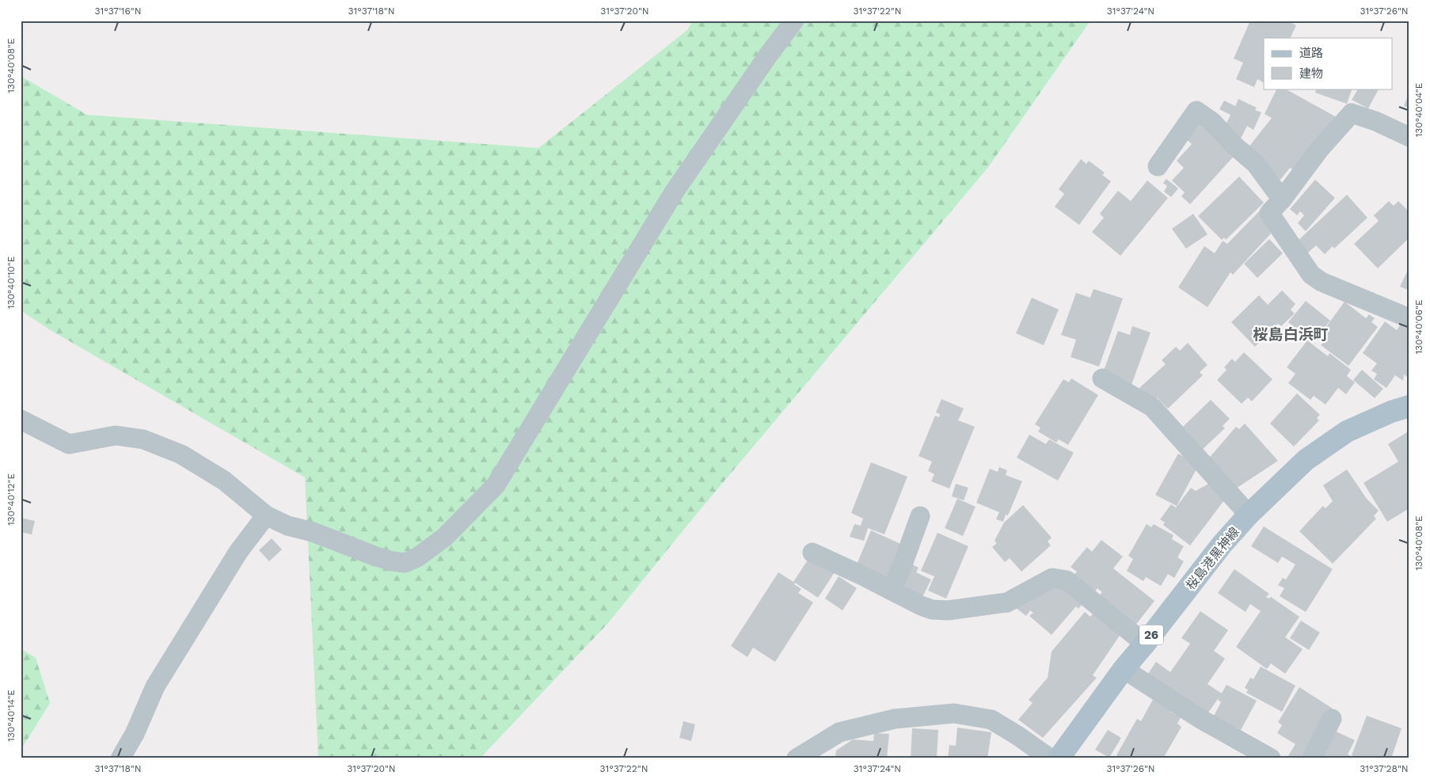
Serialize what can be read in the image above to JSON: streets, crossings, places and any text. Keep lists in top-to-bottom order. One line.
{"streets":{"main road":["桜島港黒神線","26"]},"districts":["桜島白浜町"],"legend":["道路","建物"],"coordinates":["31°37'16\"N","31°37'18\"N","31°37'20\"N","31°37'22\"N","31°37'24\"N","31°37'26\"N","130°40'08\"E","130°40'04\"E","130°40'10\"E","130°40'06\"E","130°40'12\"E","130°40'14\"E","31°37'28\"N"]}
